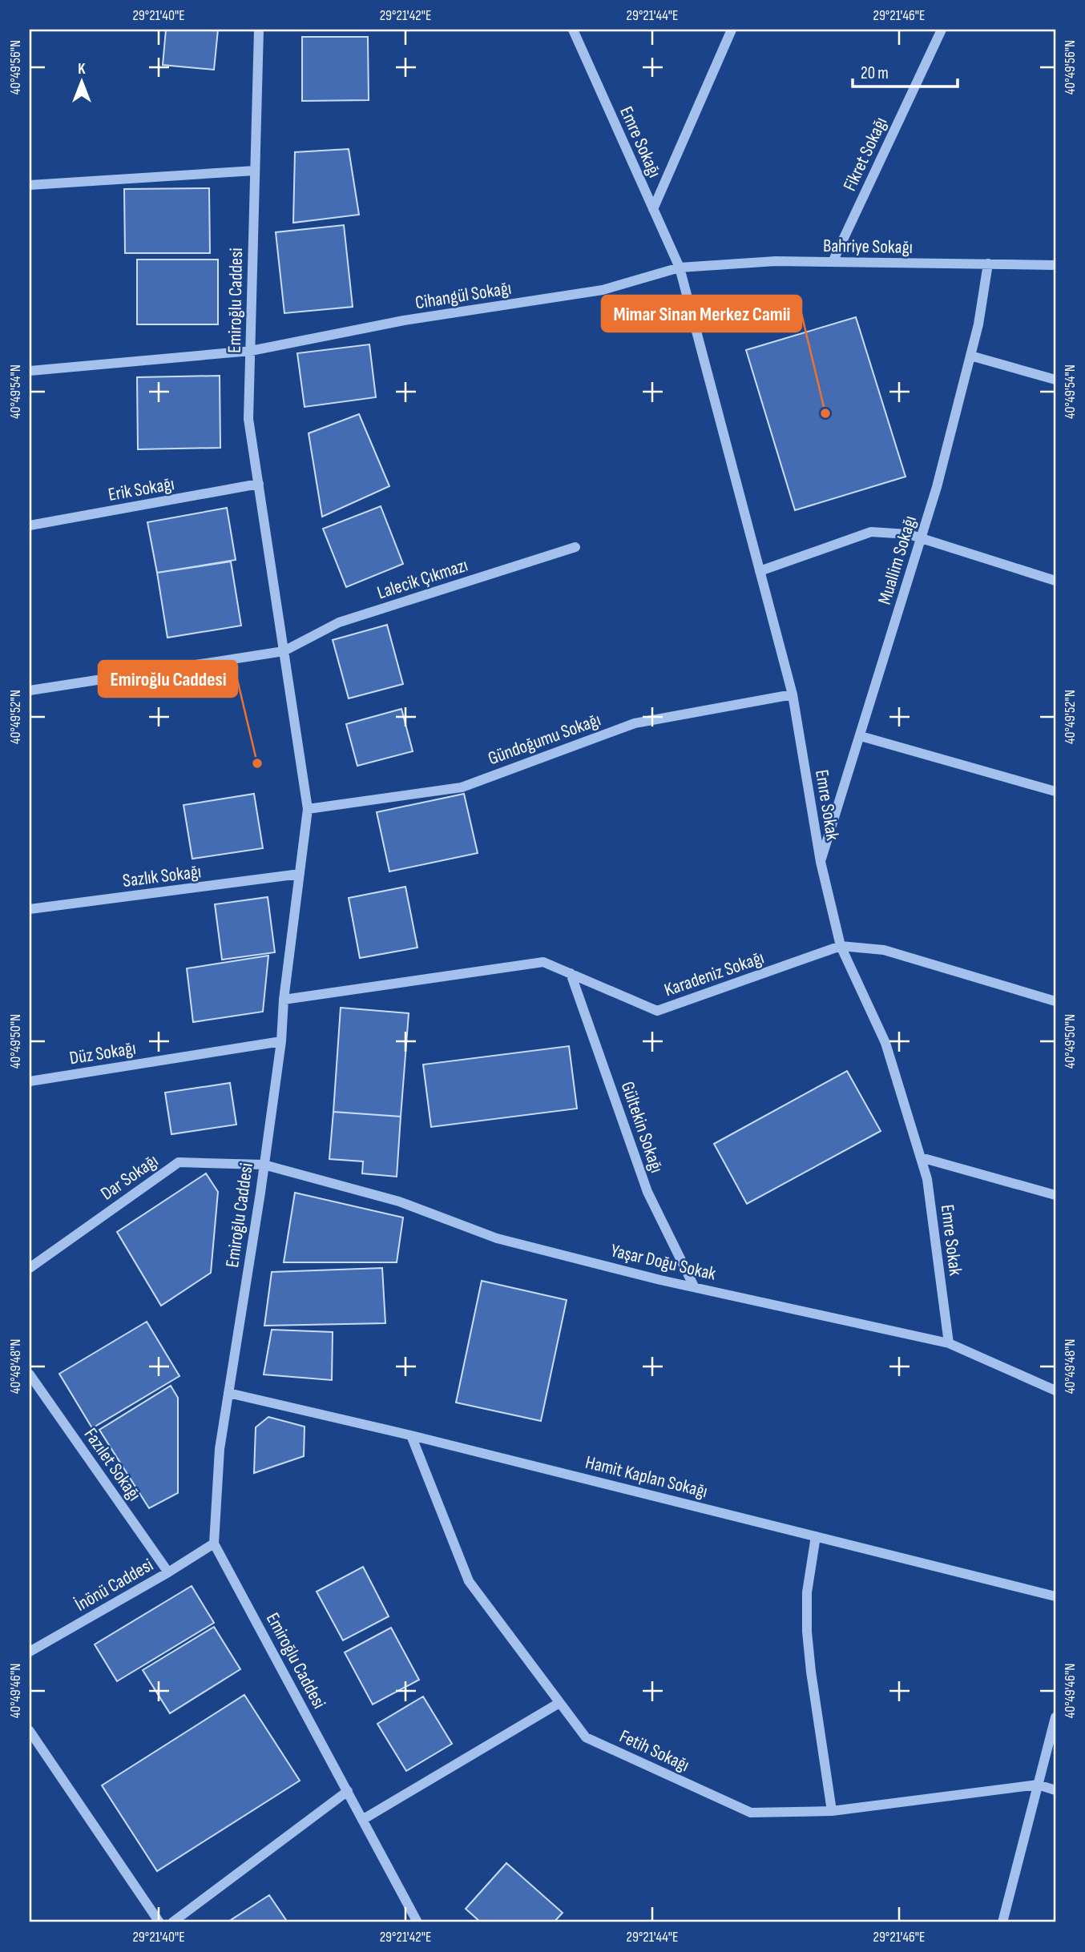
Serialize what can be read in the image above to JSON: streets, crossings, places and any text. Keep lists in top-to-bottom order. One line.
{"streets":{"street":["Emre Sokağı","Fikret Sokağı","Bahriye Sokağı","Cihangül Sokağı","Emiroğlu Caddesi","Erik Sokağı","Muallim Sokağı","Lalecik Çıkmazı","Gündoğumu Sokağı","Emre Sokak","Sazlık Sokağı","Karadeniz Sokağı","Düz Sokağı","Gültekin Sokağı","Dar Sokağı","Yaşar Doğu Sokak","Fazılet Sokağı","Hamit Kaplan Sokağı","İnönü Caddesi","Fetih Sokağı"]},"crossings":[["Emre Sokağı","Bahriye Sokağı"],["Emre Sokağı","Cihangül Sokağı"],["Emre Sokağı","Emre Sokak"],["Fikret Sokağı","Bahriye Sokağı"],["Bahriye Sokağı","Cihangül Sokağı"],["Bahriye Sokağı","Muallim Sokağı"],["Bahriye Sokağı","Emre Sokak"],["Cihangül Sokağı","Emiroğlu Caddesi"],["Cihangül Sokağı","Emre Sokak"],["Emiroğlu Caddesi","Erik Sokağı"],["Emiroğlu Caddesi","Lalecik Çıkmazı"],["Emiroğlu Caddesi","Gündoğumu Sokağı"],["Emiroğlu Caddesi","Sazlık Sokağı"],["Emiroğlu Caddesi","Karadeniz Sokağı"],["Emiroğlu Caddesi","Düz Sokağı"],["Emiroğlu Caddesi","Dar Sokağı"],["Emiroğlu Caddesi","Yaşar Doğu Sokak"],["Emiroğlu Caddesi","Hamit Kaplan Sokağı"],["Emiroğlu Caddesi","İnönü Caddesi"],["Muallim Sokağı","Emre Sokak"],["Gündoğumu Sokağı","Emre Sokak"],["Emre Sokak","Karadeniz Sokağı"],["Emre Sokak","Yaşar Doğu Sokak"],["Karadeniz Sokağı","Gültekin Sokağı"],["Gültekin Sokağı","Yaşar Doğu Sokak"],["Dar Sokağı","Yaşar Doğu Sokak"],["Fazılet Sokağı","İnönü Caddesi"],["Hamit Kaplan Sokağı","Fetih Sokağı"]],"places":["Mimar Sinan Merkez Camii","Emiroğlu Caddesi"],"scale_bar":"20 m","north":"top","coordinates":["29°21'40\"E","29°21'42\"E","29°21'44\"E","29°21'46\"E","40°49'56\"N","40°49'54\"N","40°49'52\"N","40°49'50\"N","40°49'48\"N","40°49'46\"N"]}
